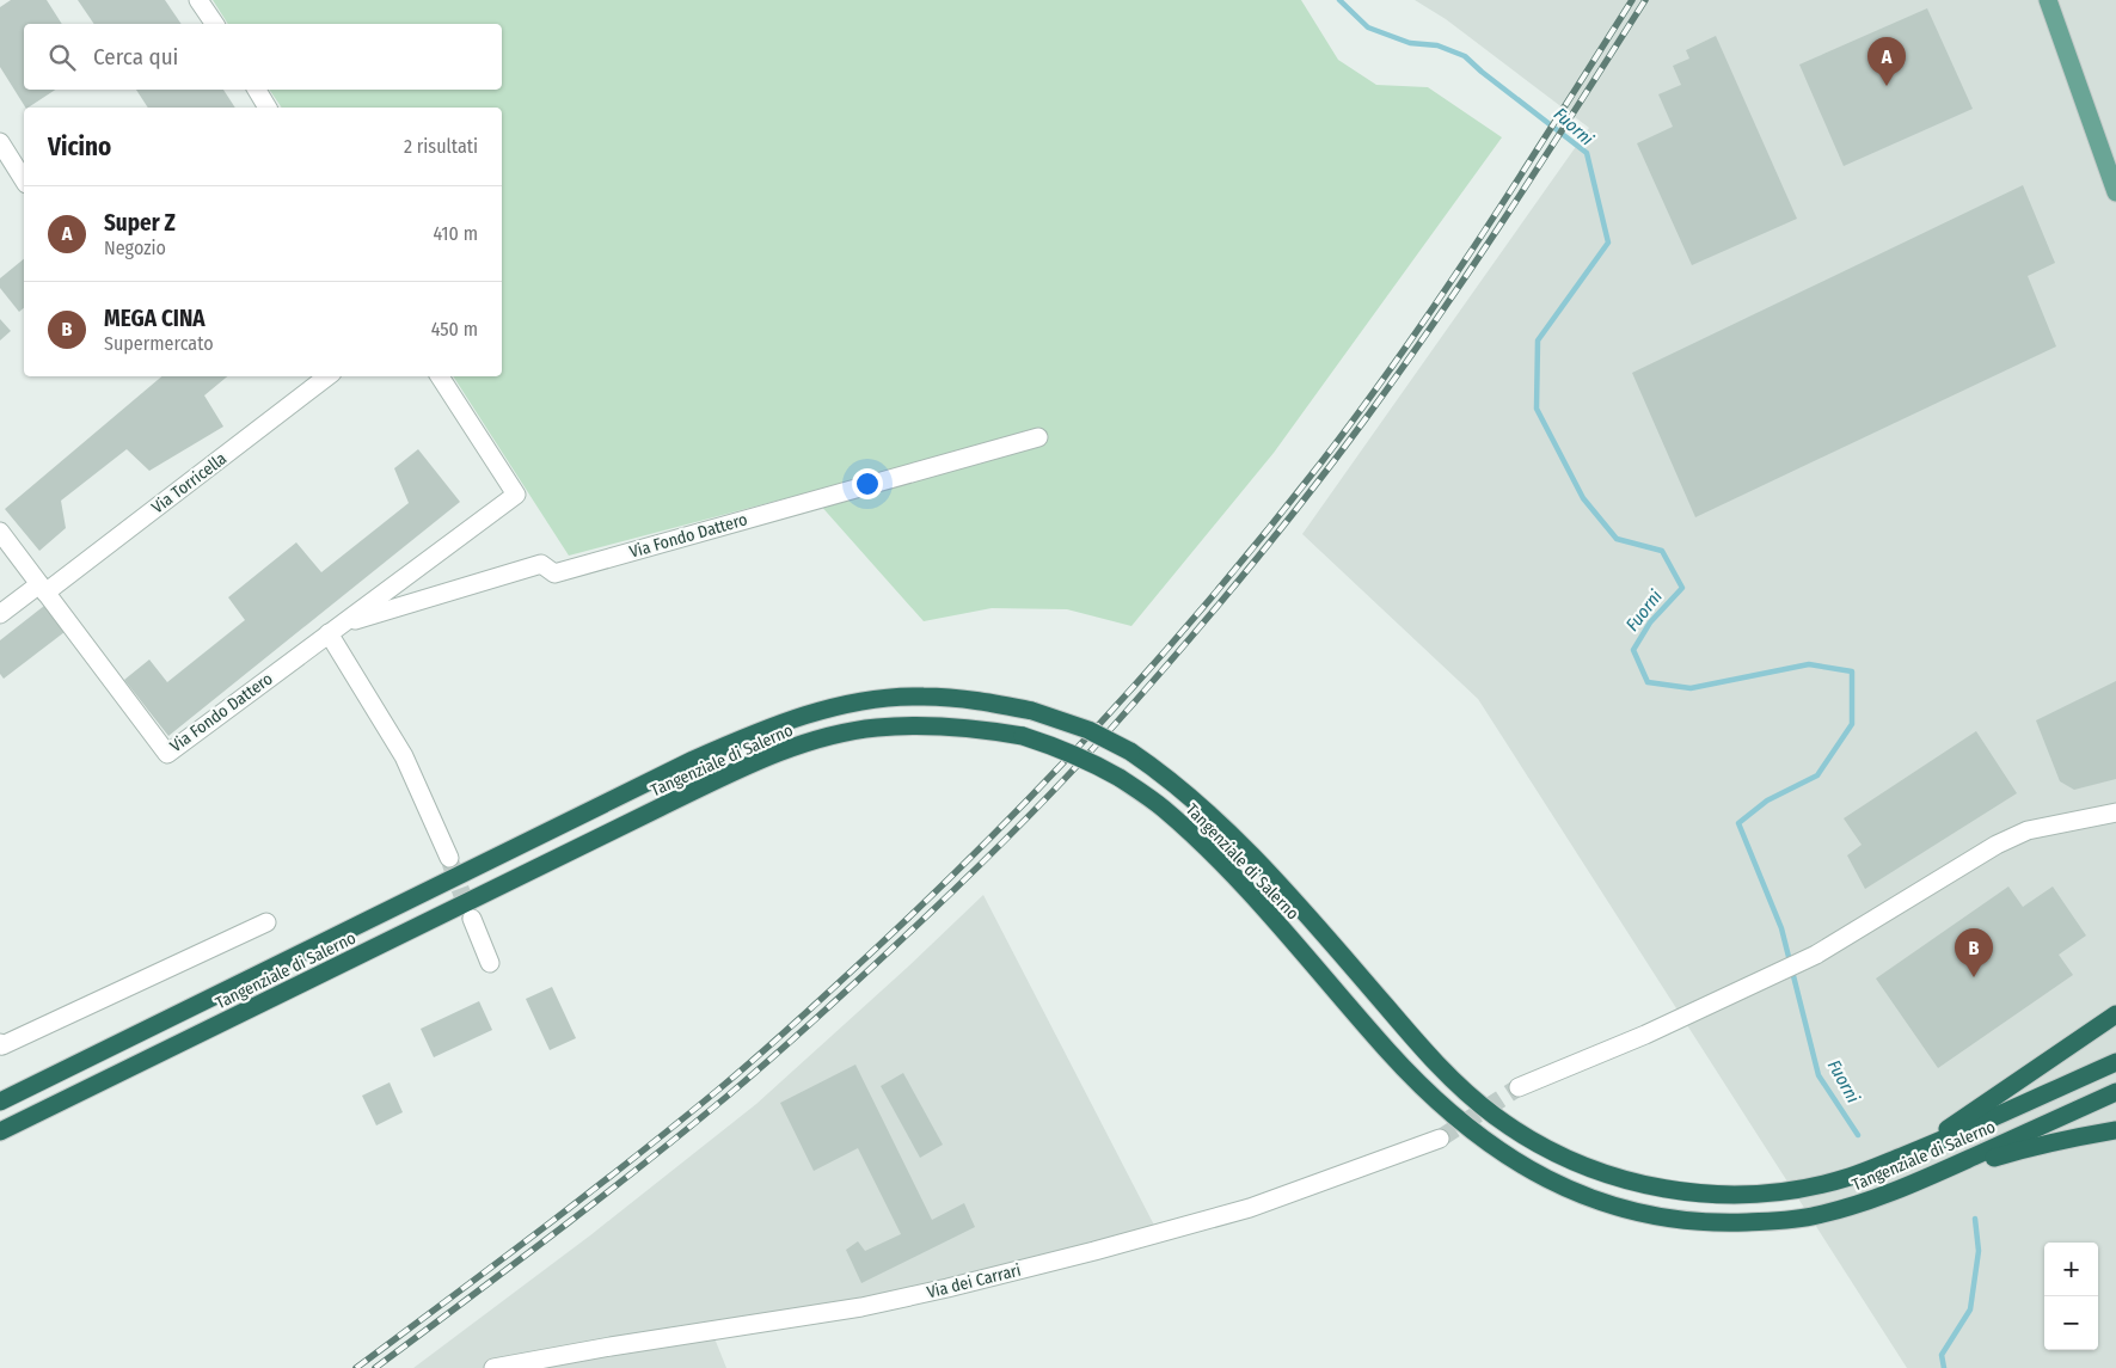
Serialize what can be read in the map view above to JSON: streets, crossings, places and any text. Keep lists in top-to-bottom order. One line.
{"streets":{"highway":["Tangenziale di Salerno"],"street":["Via Torricella","Via Fondo Dattero","Via dei Carrari"]},"crossings":[["Via Torricella","Via Fondo Dattero"]],"water":["Fuorni"],"page":{"search":"Cerca qui","pins":["A","B"],"heading":["Vicino","2 risultati"],"list":[{"mark":"A","name":"Super Z","note":"Negozio","value":"410 m"},{"mark":"B","name":"MEGA CINA","note":"Supermercato","value":"450 m"}],"map_buttons":["+","−"]}}
